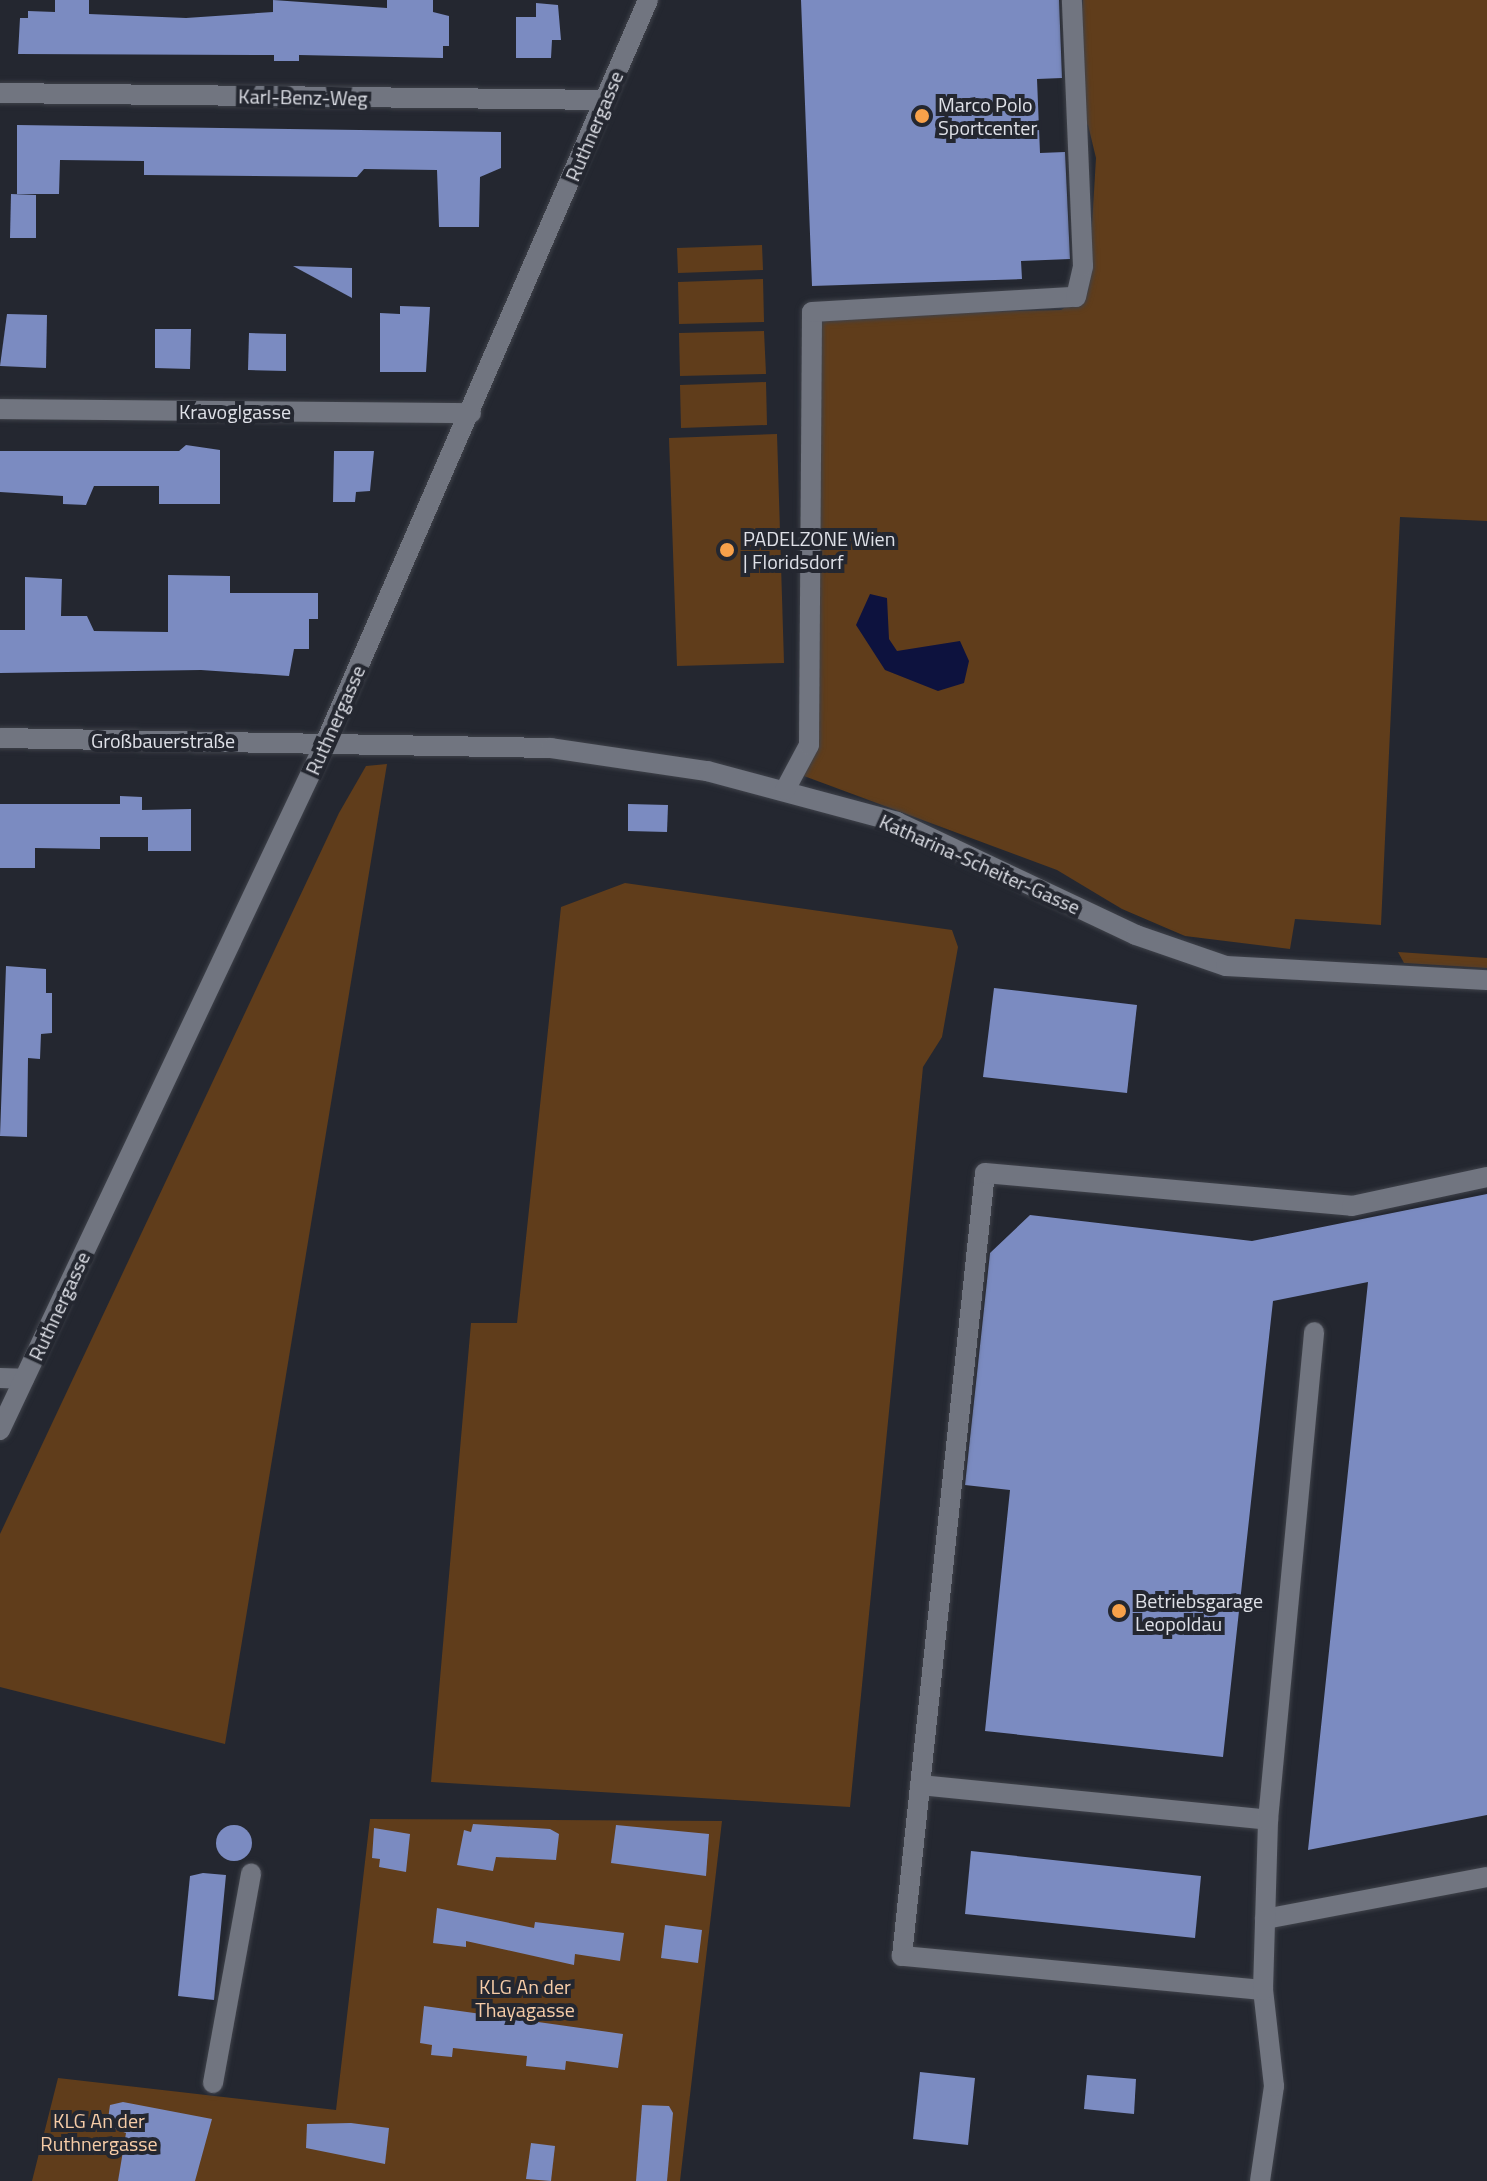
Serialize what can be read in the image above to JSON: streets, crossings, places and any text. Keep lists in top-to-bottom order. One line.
{"streets":{"street":["Karl-Benz-Weg","Ruthnergasse","Kravoglgasse","Großbauerstraße","Katharina-Scheiter-Gasse"]},"crossings":[["Karl-Benz-Weg","Ruthnergasse"],["Ruthnergasse","Kravoglgasse"],["Ruthnergasse","Großbauerstraße"],["Ruthnergasse","Katharina-Scheiter-Gasse"],["Großbauerstraße","Katharina-Scheiter-Gasse"]],"parks":["KLG An der Thayagasse","KLG An der Ruthnergasse"],"places":["Marco Polo Sportcenter","PADELZONE Wien | Floridsdorf","Betriebsgarage Leopoldau"]}
